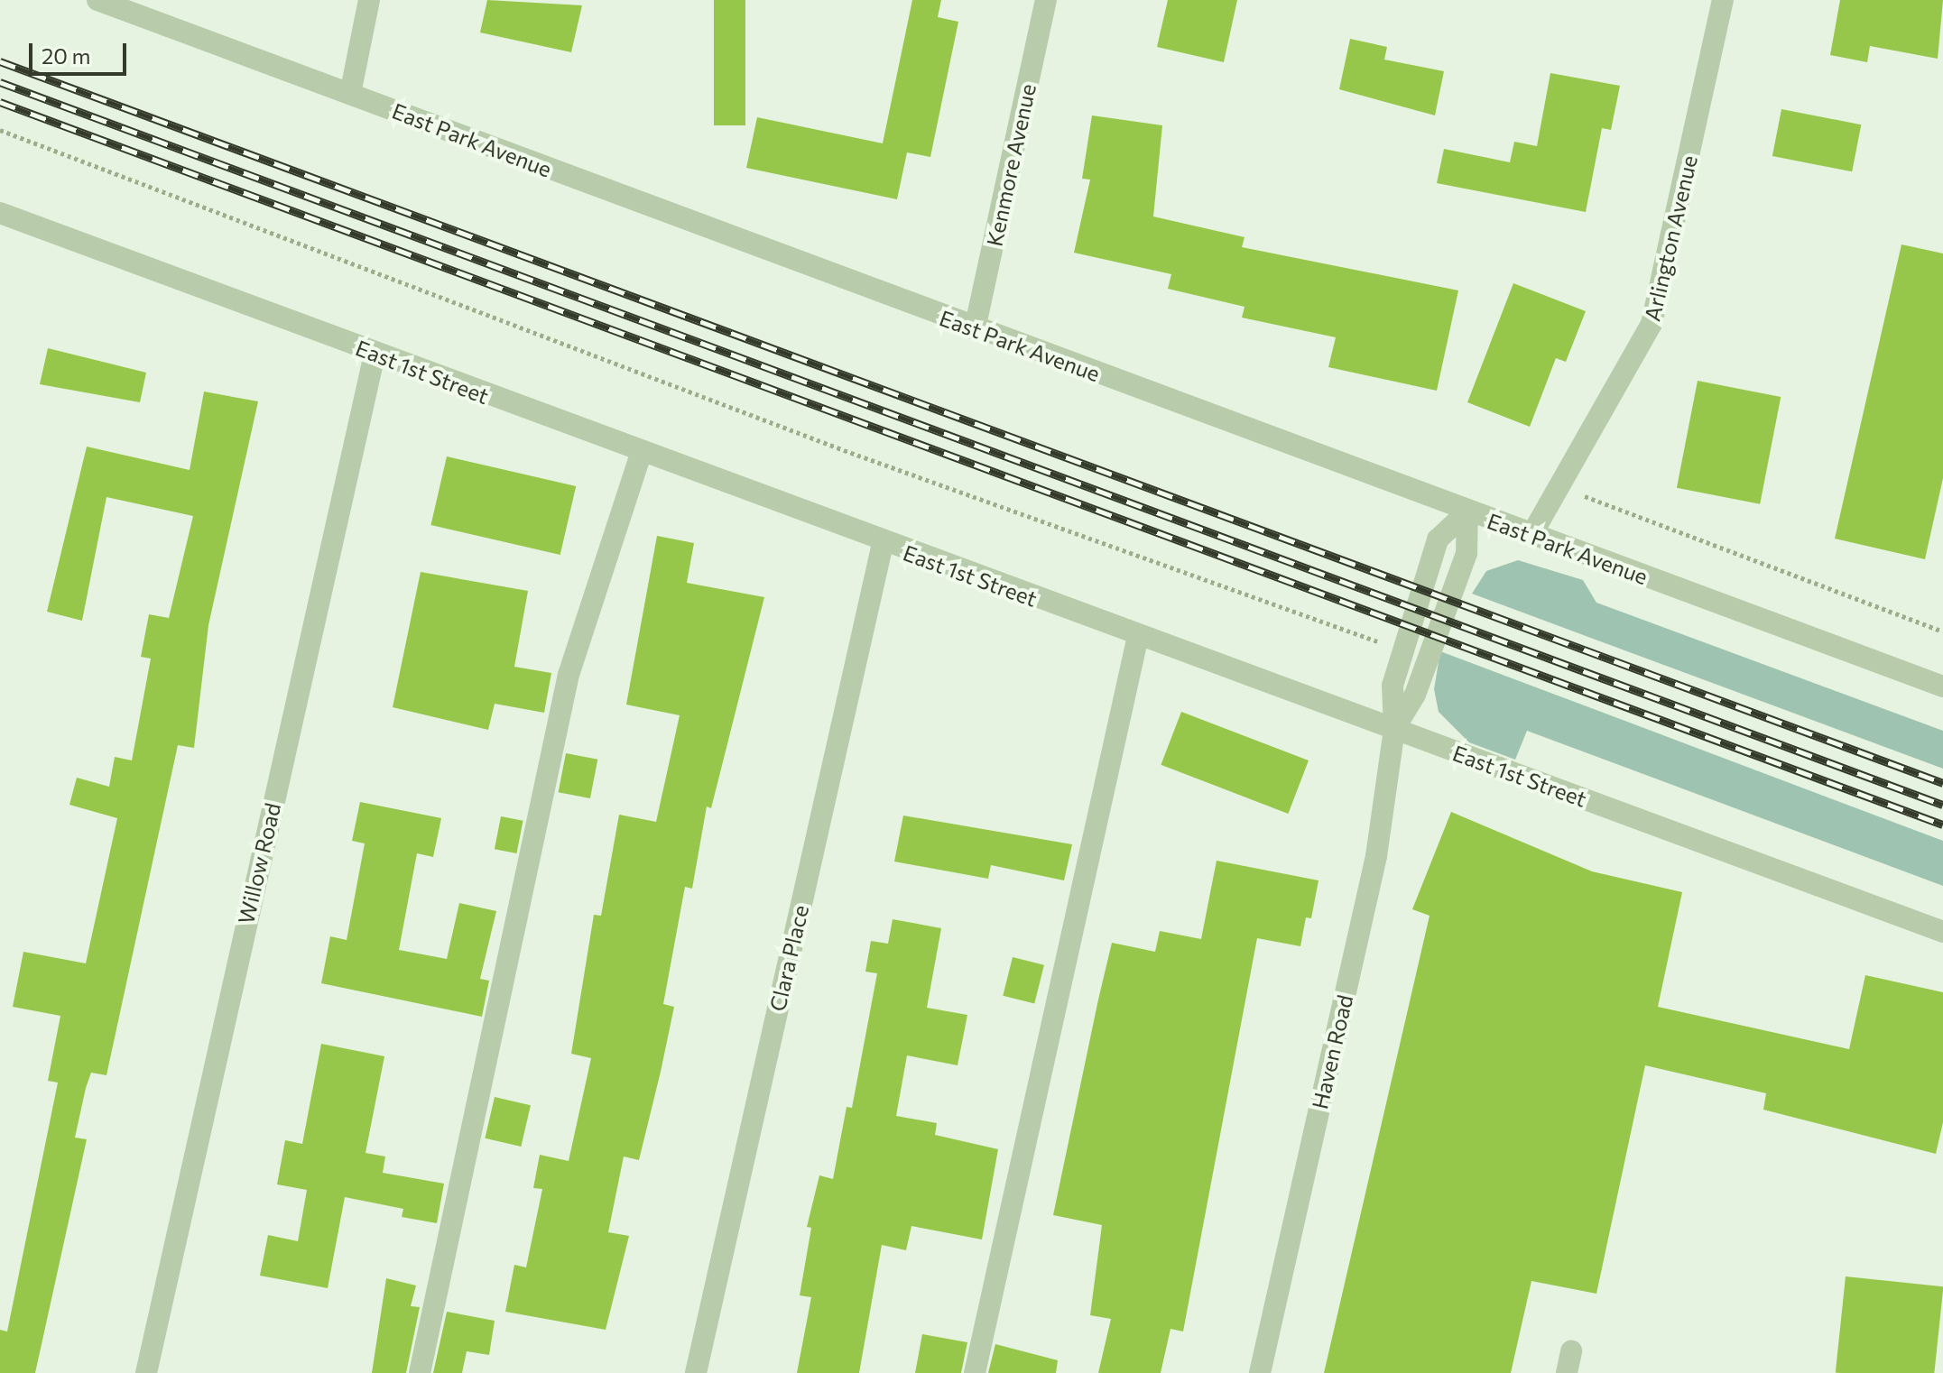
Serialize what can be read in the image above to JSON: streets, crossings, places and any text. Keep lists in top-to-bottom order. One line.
{"streets":{"street":["East Park Avenue","Kenmore Avenue","Arlington Avenue","East 1st Street","Willow Road","Clara Place","Haven Road"]},"crossings":[["East Park Avenue","Kenmore Avenue"],["East Park Avenue","Arlington Avenue"],["East Park Avenue","Haven Road"],["East 1st Street","Willow Road"],["East 1st Street","Clara Place"],["East 1st Street","Haven Road"]],"scale_bar":"20 m"}
